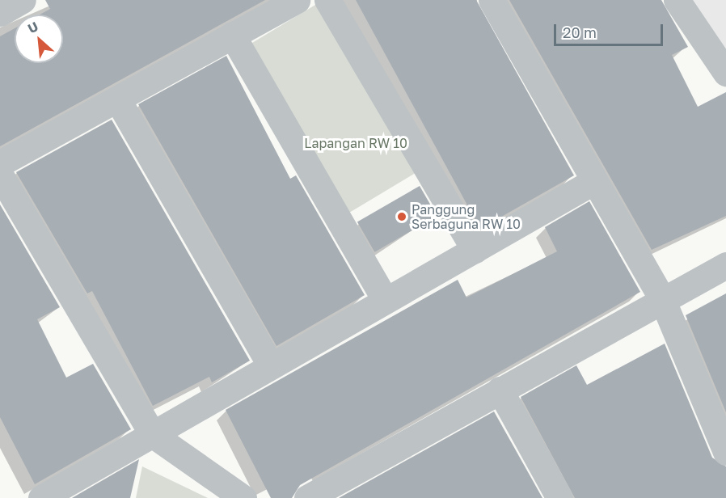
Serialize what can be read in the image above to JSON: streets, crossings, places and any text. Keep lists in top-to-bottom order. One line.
{"parks":["Lapangan RW 10"],"places":["Panggung Serbaguna RW 10"],"scale_bar":"20 m","north":"top left"}
